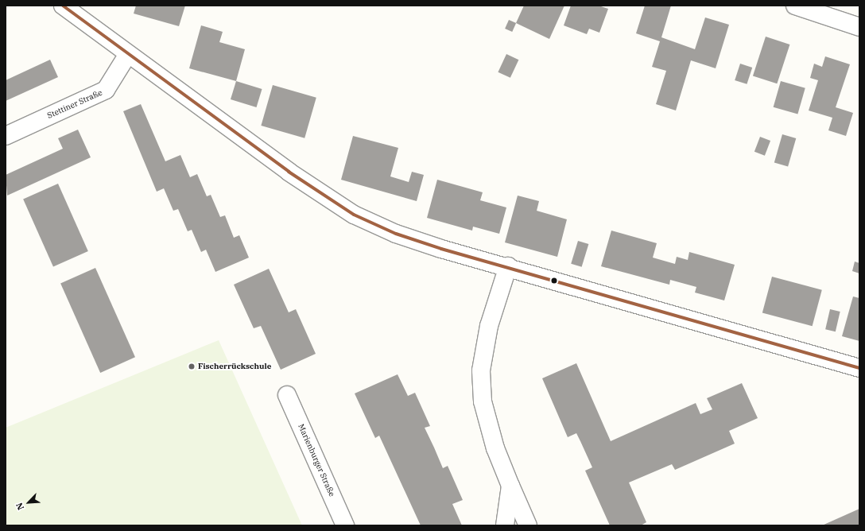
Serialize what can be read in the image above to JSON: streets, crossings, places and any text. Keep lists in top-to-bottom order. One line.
{"streets":{"street":["Stettiner Straße","Marienburger Straße"]},"places":["Fischerrückschule"],"north":"bottom left"}
